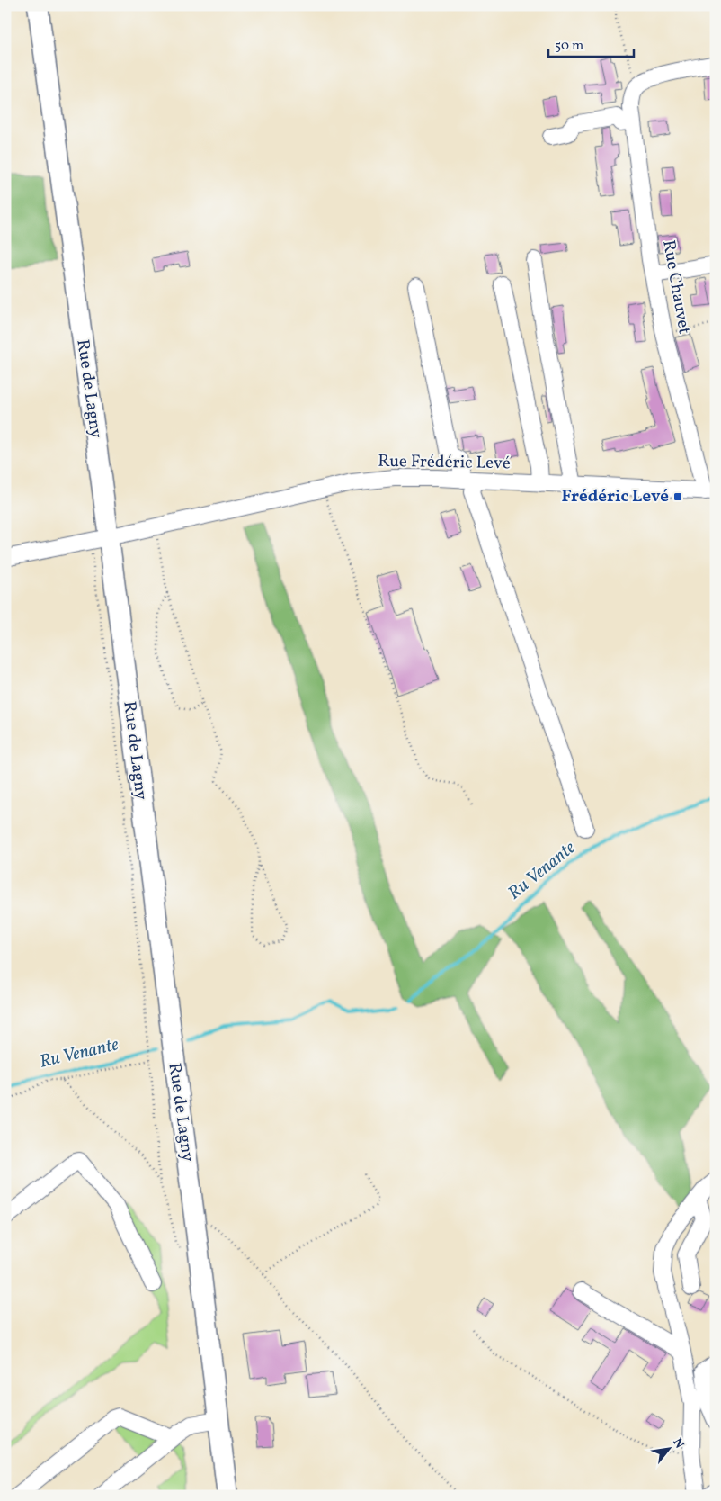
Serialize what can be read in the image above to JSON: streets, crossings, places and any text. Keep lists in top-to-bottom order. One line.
{"streets":{"main road":["Rue de Lagny"],"street":["Rue Chauvet","Rue Frédéric Levé"]},"crossings":[["Rue Chauvet","Rue Frédéric Levé"],["Rue de Lagny","Rue Frédéric Levé"]],"water":["Ru Venante"],"places":{"transit":["Frédéric Levé"]},"scale_bar":"50 m","north":"top right"}
